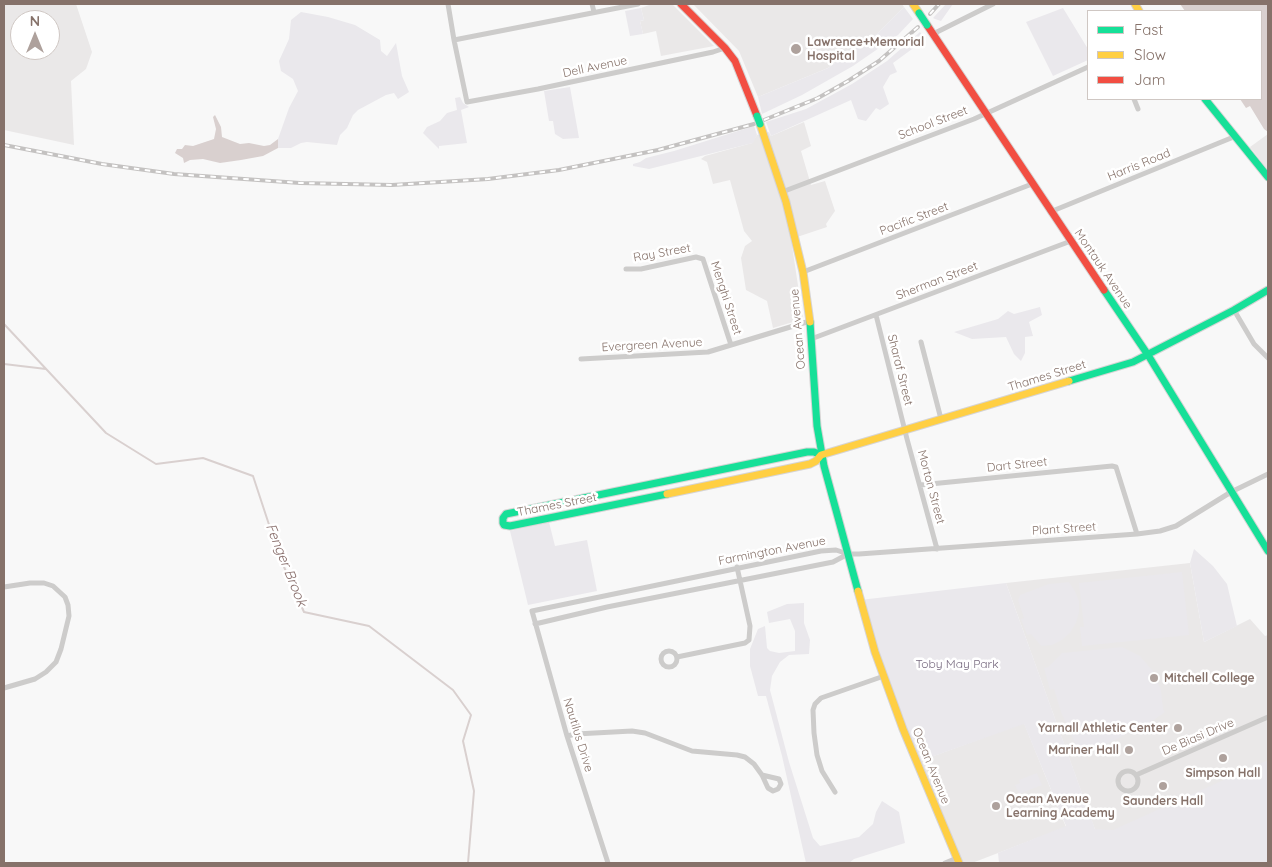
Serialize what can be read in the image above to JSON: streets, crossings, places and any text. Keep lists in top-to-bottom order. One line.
{"streets":{"street":["Dell Avenue","School Street","Harris Road","Pacific Street","Ray Street","Montauk Avenue","Sherman Street","Menghi Street","Ocean Avenue","Evergreen Avenue","Sharaf Street","Thames Street","Dart Street","Morton Street","Plant Street","Farmington Avenue","Nautilus Drive","De Biasi Drive"]},"crossings":[["Dell Avenue","Ocean Avenue"],["School Street","Montauk Avenue"],["School Street","Ocean Avenue"],["Harris Road","Montauk Avenue"],["Pacific Street","Montauk Avenue"],["Pacific Street","Ocean Avenue"],["Ray Street","Menghi Street"],["Montauk Avenue","Sherman Street"],["Montauk Avenue","Thames Street"],["Montauk Avenue","Plant Street"],["Sherman Street","Ocean Avenue"],["Sherman Street","Sharaf Street"],["Menghi Street","Evergreen Avenue"],["Ocean Avenue","Evergreen Avenue"],["Ocean Avenue","Thames Street"],["Ocean Avenue","Plant Street"],["Ocean Avenue","Farmington Avenue"],["Sharaf Street","Thames Street"],["Sharaf Street","Morton Street"],["Thames Street","Morton Street"],["Dart Street","Morton Street"],["Dart Street","Plant Street"],["Morton Street","Plant Street"],["Plant Street","Farmington Avenue"],["Farmington Avenue","Nautilus Drive"]],"water":["Fenger Brook"],"parks":["Toby May Park"],"places":["Lawrence+Memorial Hospital","Mitchell College","Yarnall Athletic Center","Mariner Hall","Simpson Hall","Saunders Hall","Ocean Avenue Learning Academy"],"legend":["Fast","Slow","Jam"],"north":"top"}
